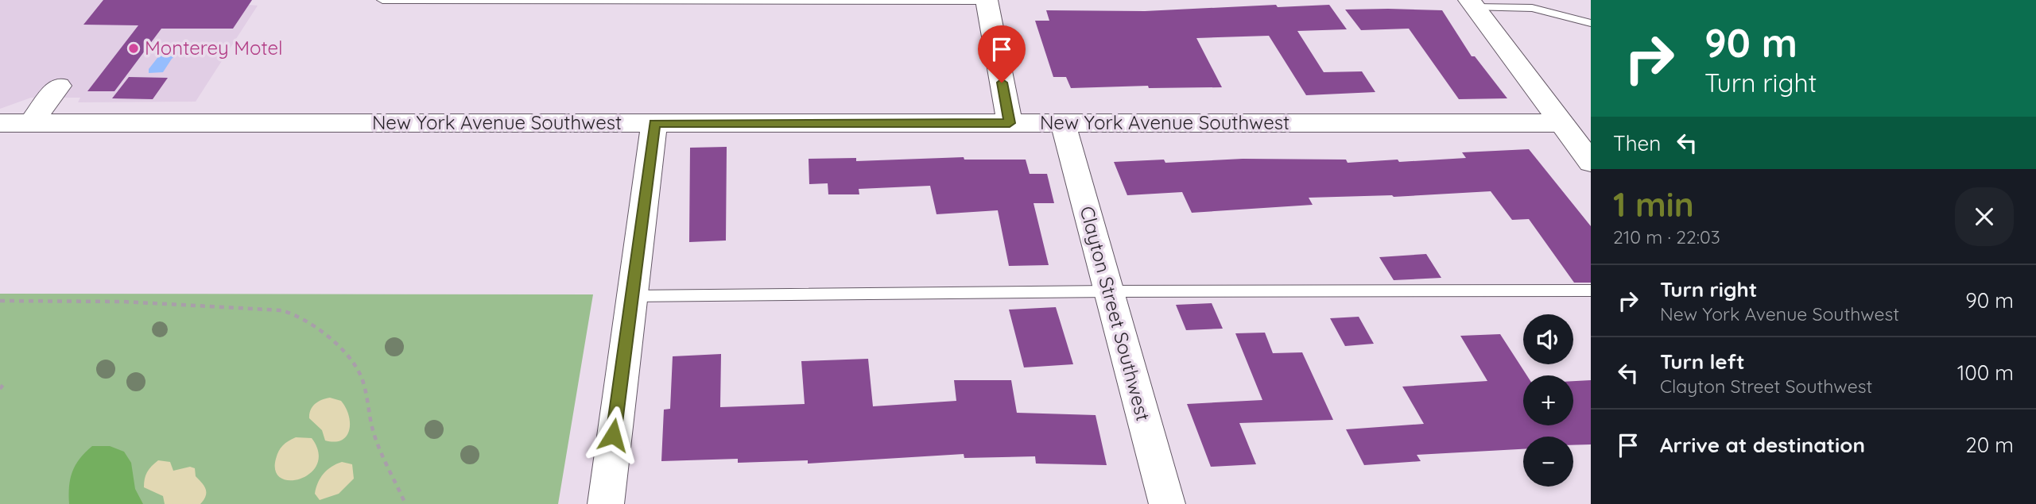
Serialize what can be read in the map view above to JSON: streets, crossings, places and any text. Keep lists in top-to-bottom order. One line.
{"streets":{"street":["New York Avenue Southwest","Clayton Street Southwest"]},"crossings":[["New York Avenue Southwest","Clayton Street Southwest"]],"places":["Monterey Motel"],"page":{"turn":["90 m","Turn right"],"then":"Then","heading":["1 min","210 m · 22:03"],"list":[{"name":"Turn right","note":"New York Avenue Southwest","value":"90 m"},{"name":"Turn left","note":"Clayton Street Southwest","value":"100 m"},{"name":"Arrive at destination","value":"20 m"}],"map_buttons":["+","−"]}}
